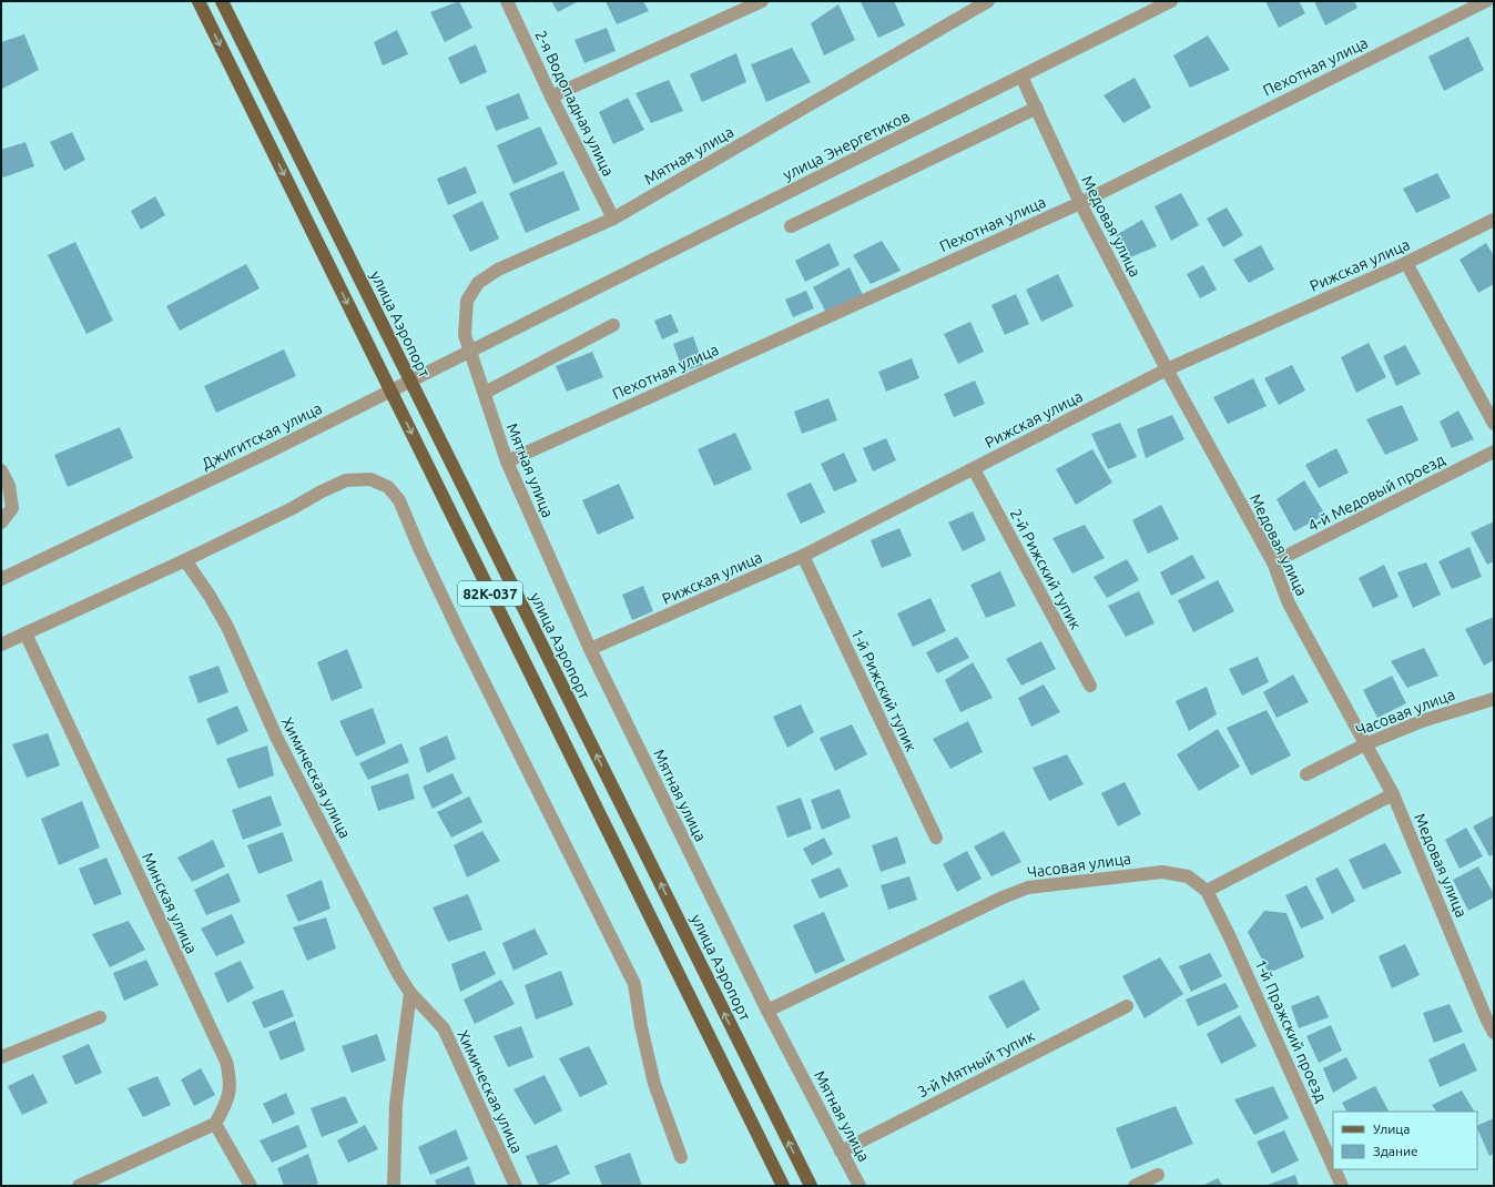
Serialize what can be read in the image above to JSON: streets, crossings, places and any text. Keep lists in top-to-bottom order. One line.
{"streets":{"main road":["улица Аэропорт","82К-037"],"street":["Пехотная улица","2-я Водопадная улица","улица Энергетиков","Мятная улица","Медовая улица","Рижская улица","Джигитская улица","4-й Медовый проезд","2-й Рижский тупик","1-й Рижский тупик","Часовая улица","Химическая улица","Минская улица","1-й Пражский проезд","3-й Мятный тупик"]},"crossings":[["Пехотная улица","Мятная улица"],["Пехотная улица","Медовая улица"],["2-я Водопадная улица","Мятная улица"],["улица Энергетиков","Медовая улица"],["улица Энергетиков","Джигитская улица"],["Мятная улица","Рижская улица"],["Мятная улица","Часовая улица"],["Мятная улица","3-й Мятный тупик"],["Медовая улица","Рижская улица"],["Медовая улица","4-й Медовый проезд"],["Медовая улица","Часовая улица"],["Рижская улица","2-й Рижский тупик"],["Рижская улица","1-й Рижский тупик"],["Часовая улица","1-й Пражский проезд"]],"legend":["Улица","Здание"]}
